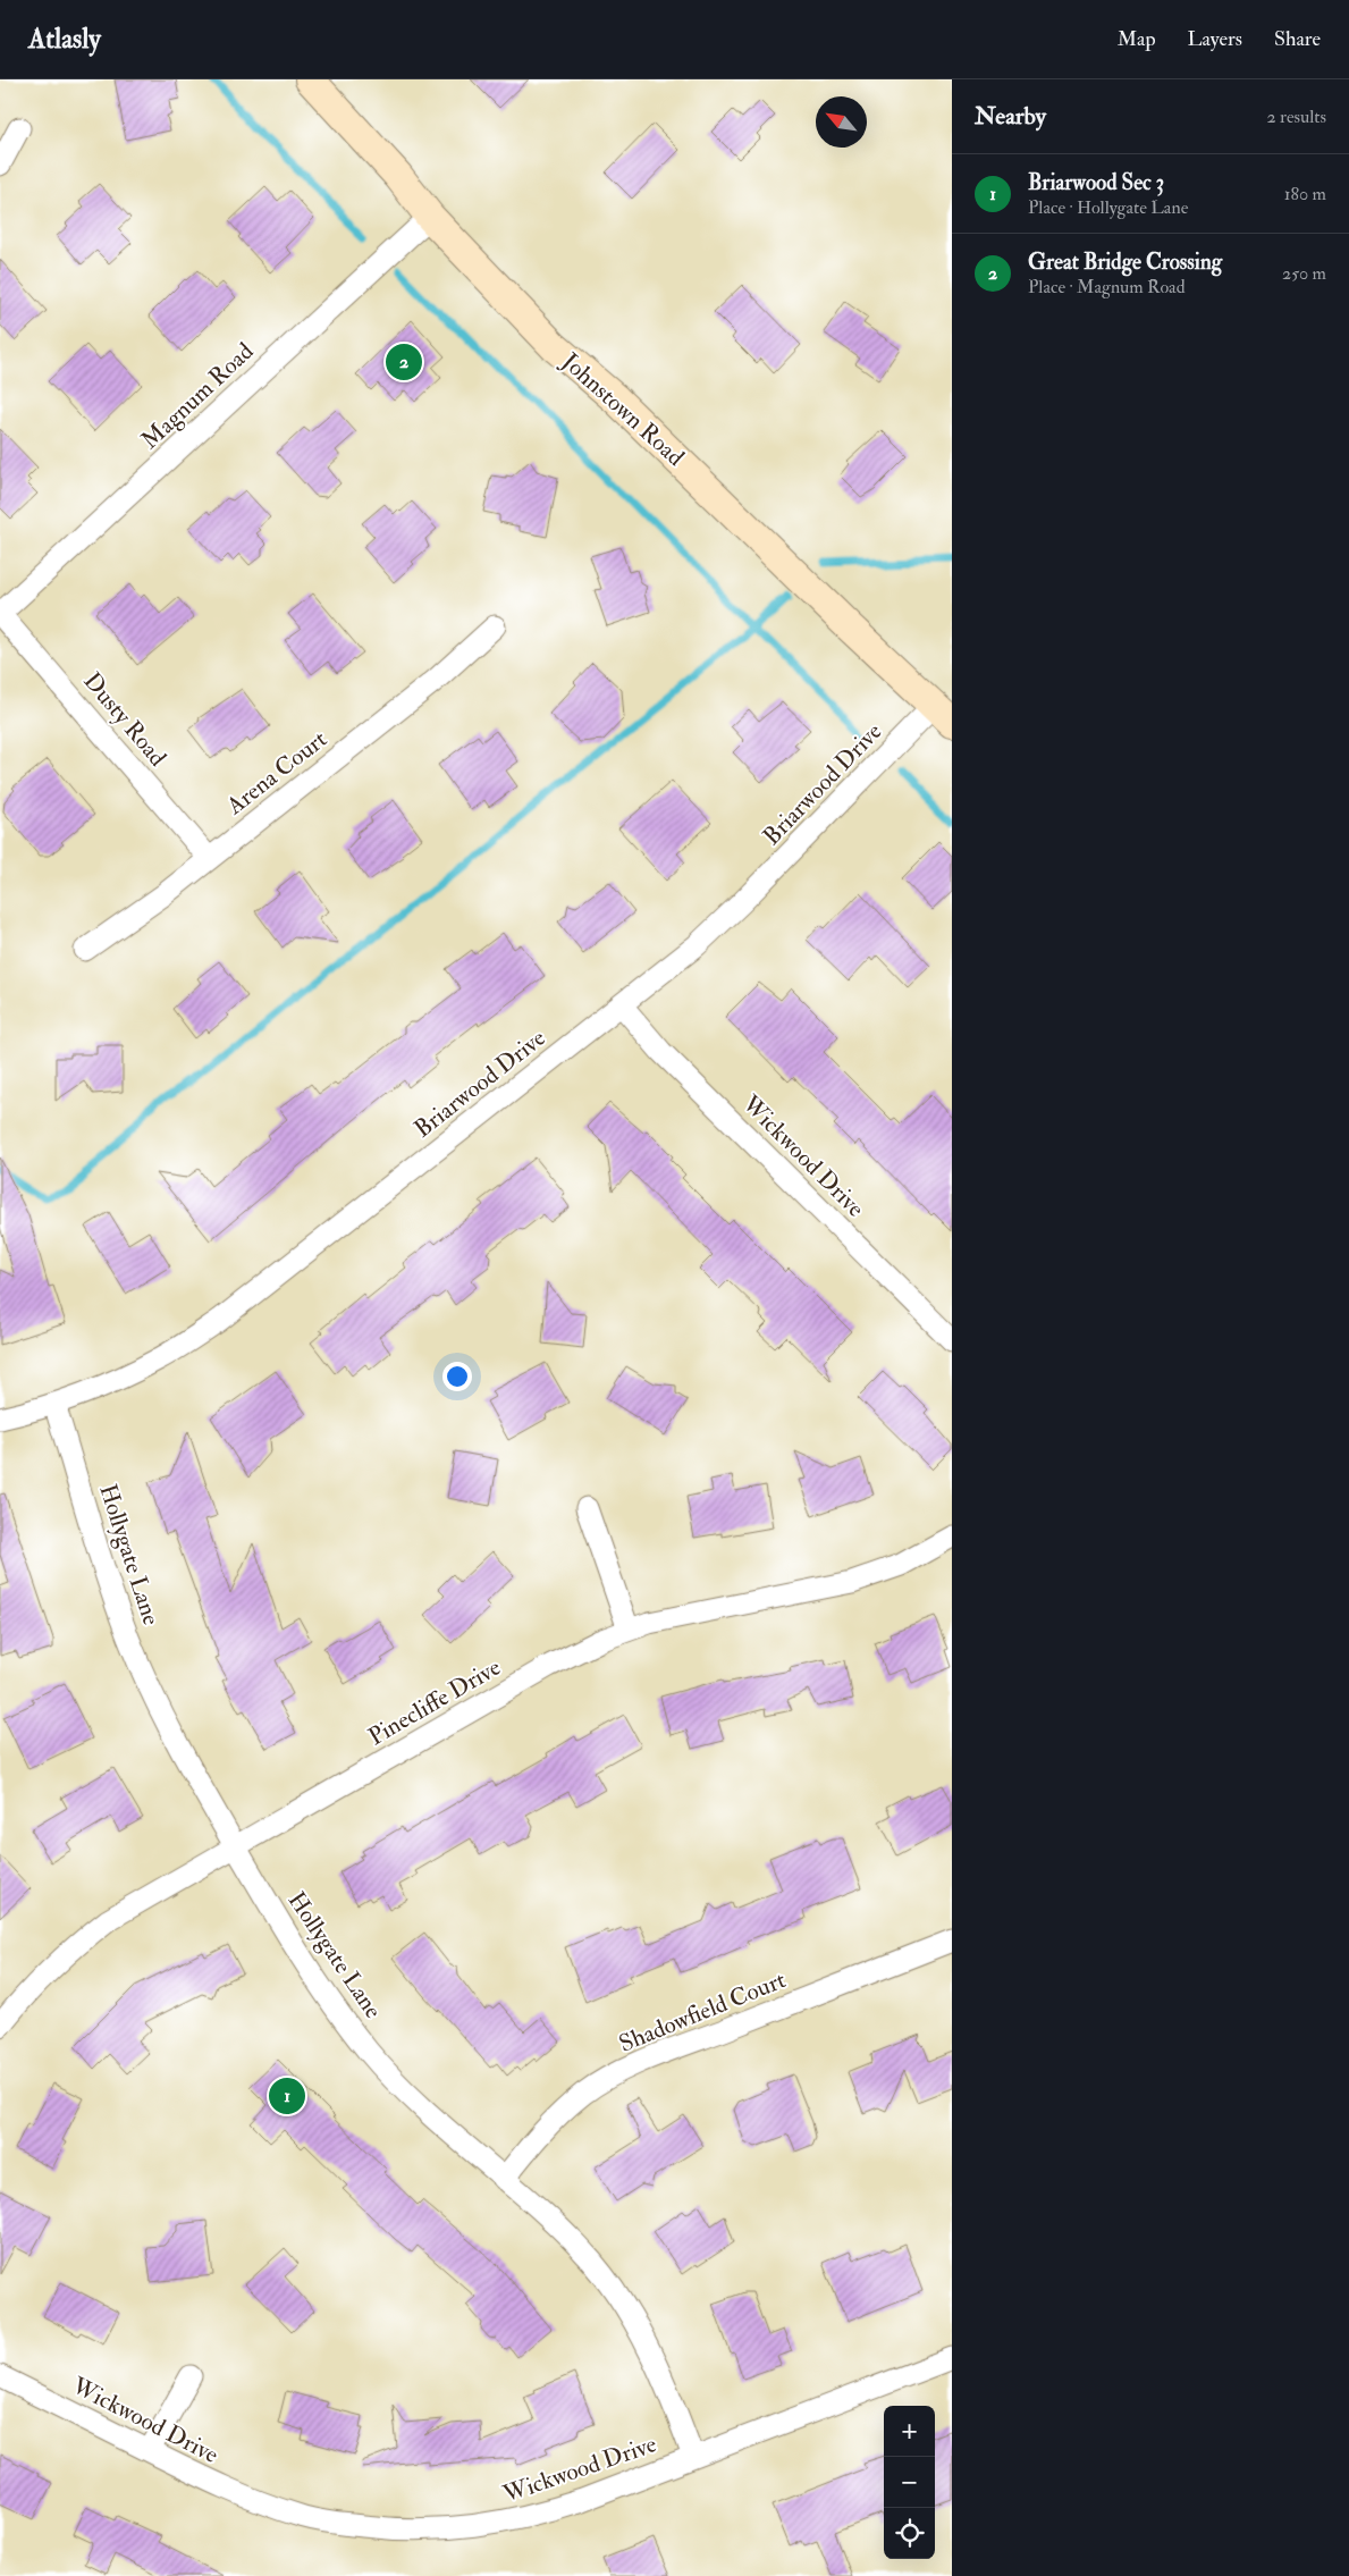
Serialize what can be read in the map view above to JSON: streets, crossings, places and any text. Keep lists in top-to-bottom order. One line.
{"streets":{"main road":["Johnstown Road"],"street":["Magnum Road","Dusty Road","Arena Court","Briarwood Drive","Wickwood Drive","Hollygate Lane","Pinecliffe Drive","Shadowfield Court"]},"crossings":[["Magnum Road","Johnstown Road"],["Magnum Road","Dusty Road"],["Johnstown Road","Briarwood Drive"],["Dusty Road","Arena Court"],["Briarwood Drive","Wickwood Drive"],["Briarwood Drive","Hollygate Lane"],["Wickwood Drive","Hollygate Lane"],["Hollygate Lane","Pinecliffe Drive"],["Hollygate Lane","Shadowfield Court"]],"north":"top left","page":{"header":"Atlasly","nav":["Map","Layers","Share"],"heading":["Nearby","2 results"],"list":[{"mark":"1","name":"Briarwood Sec 3","note":"Place · Hollygate Lane","value":"180 m"},{"mark":"2","name":"Great Bridge Crossing","note":"Place · Magnum Road","value":"250 m"}],"pins":["2","1"],"map_buttons":["+","−"]}}
